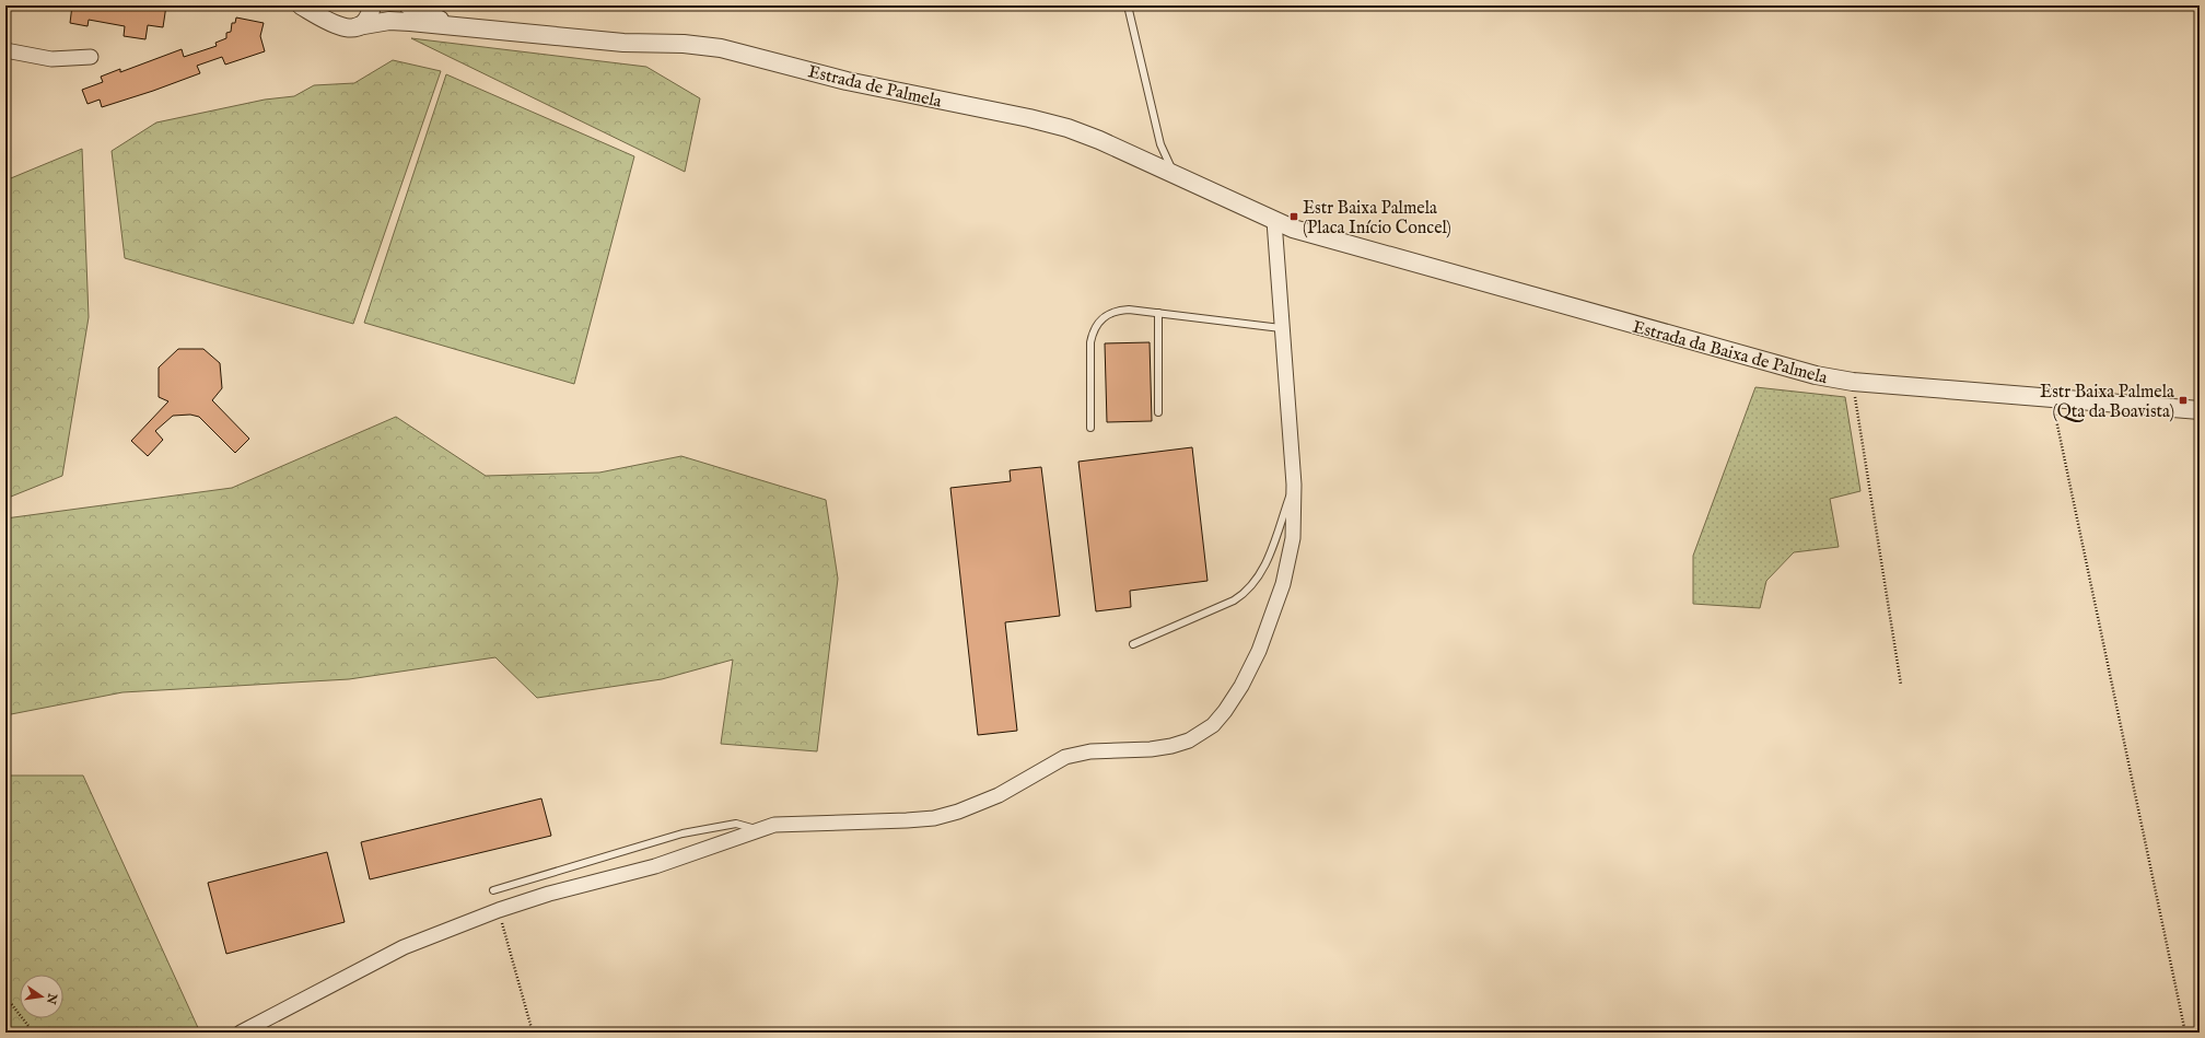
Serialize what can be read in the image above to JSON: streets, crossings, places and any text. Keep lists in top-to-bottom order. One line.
{"streets":{"street":["Estrada de Palmela","Estrada da Baixa de Palmela"]},"crossings":[["Estrada de Palmela","Estrada da Baixa de Palmela"]],"places":{"transit":["Estr Baixa Palmela (Placa Início Concel)","Estr Baixa Palmela (Qta da Boavista)"]},"north":"right"}
